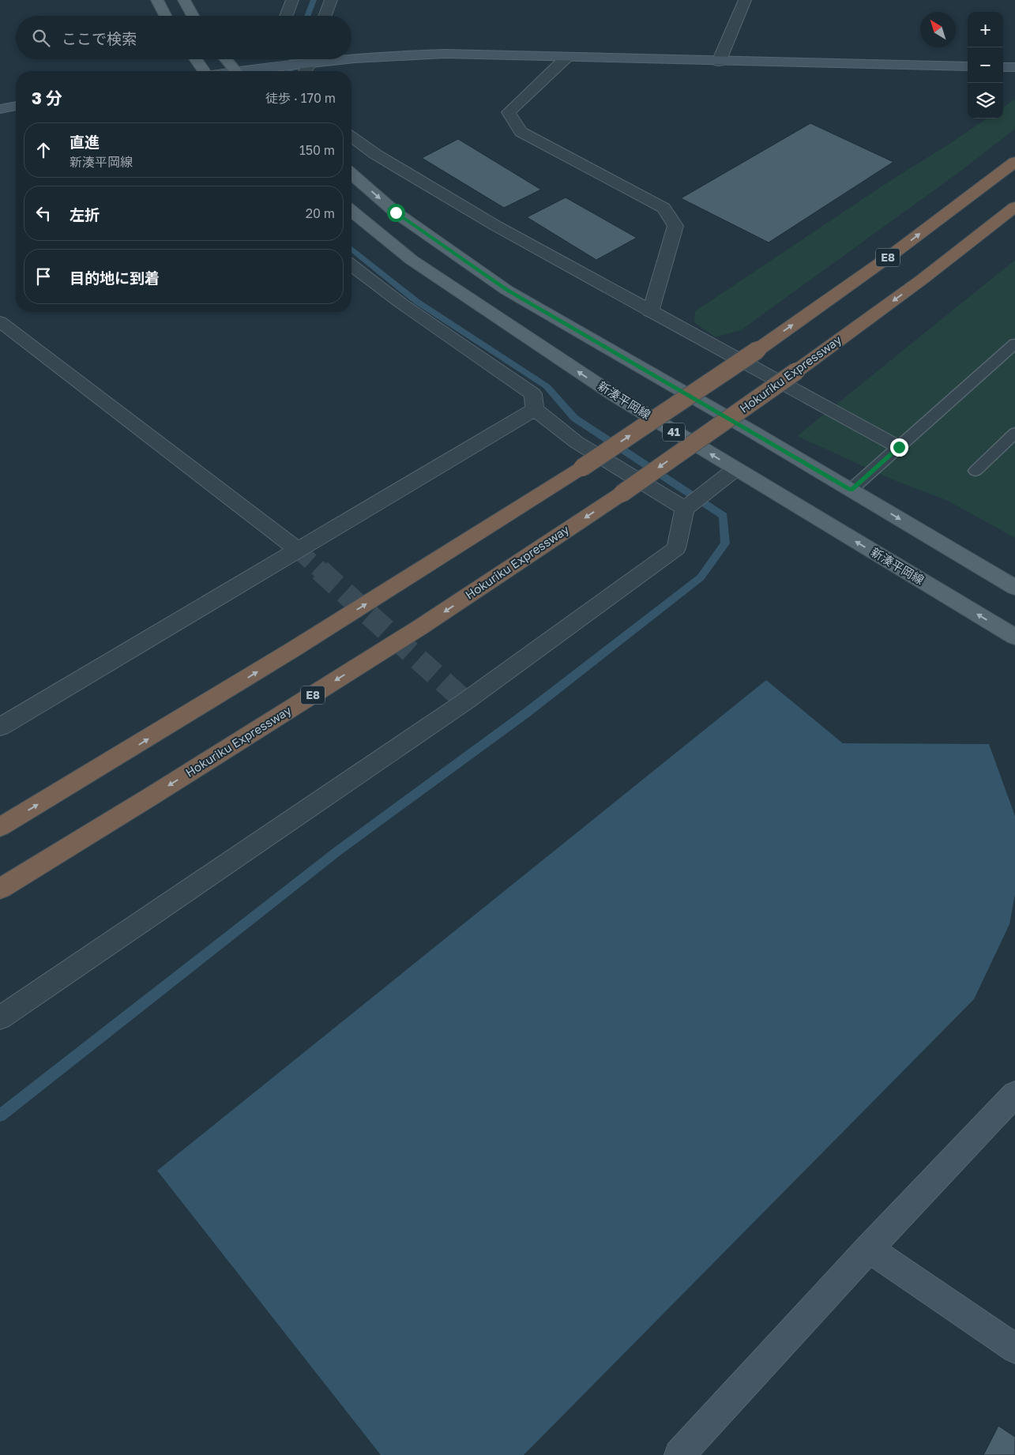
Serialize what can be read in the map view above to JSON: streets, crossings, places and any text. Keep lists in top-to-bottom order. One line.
{"streets":{"highway":["E8","Hokuriku Expressway"],"main road":["新湊平岡線","41"]},"north":"top left","page":{"map_buttons":["+","−"],"search":"ここで検索","heading":["3 分","徒歩 · 170 m"],"list":[["直進","新湊平岡線","150 m"],["左折","20 m"],"目的地に到着"]}}
